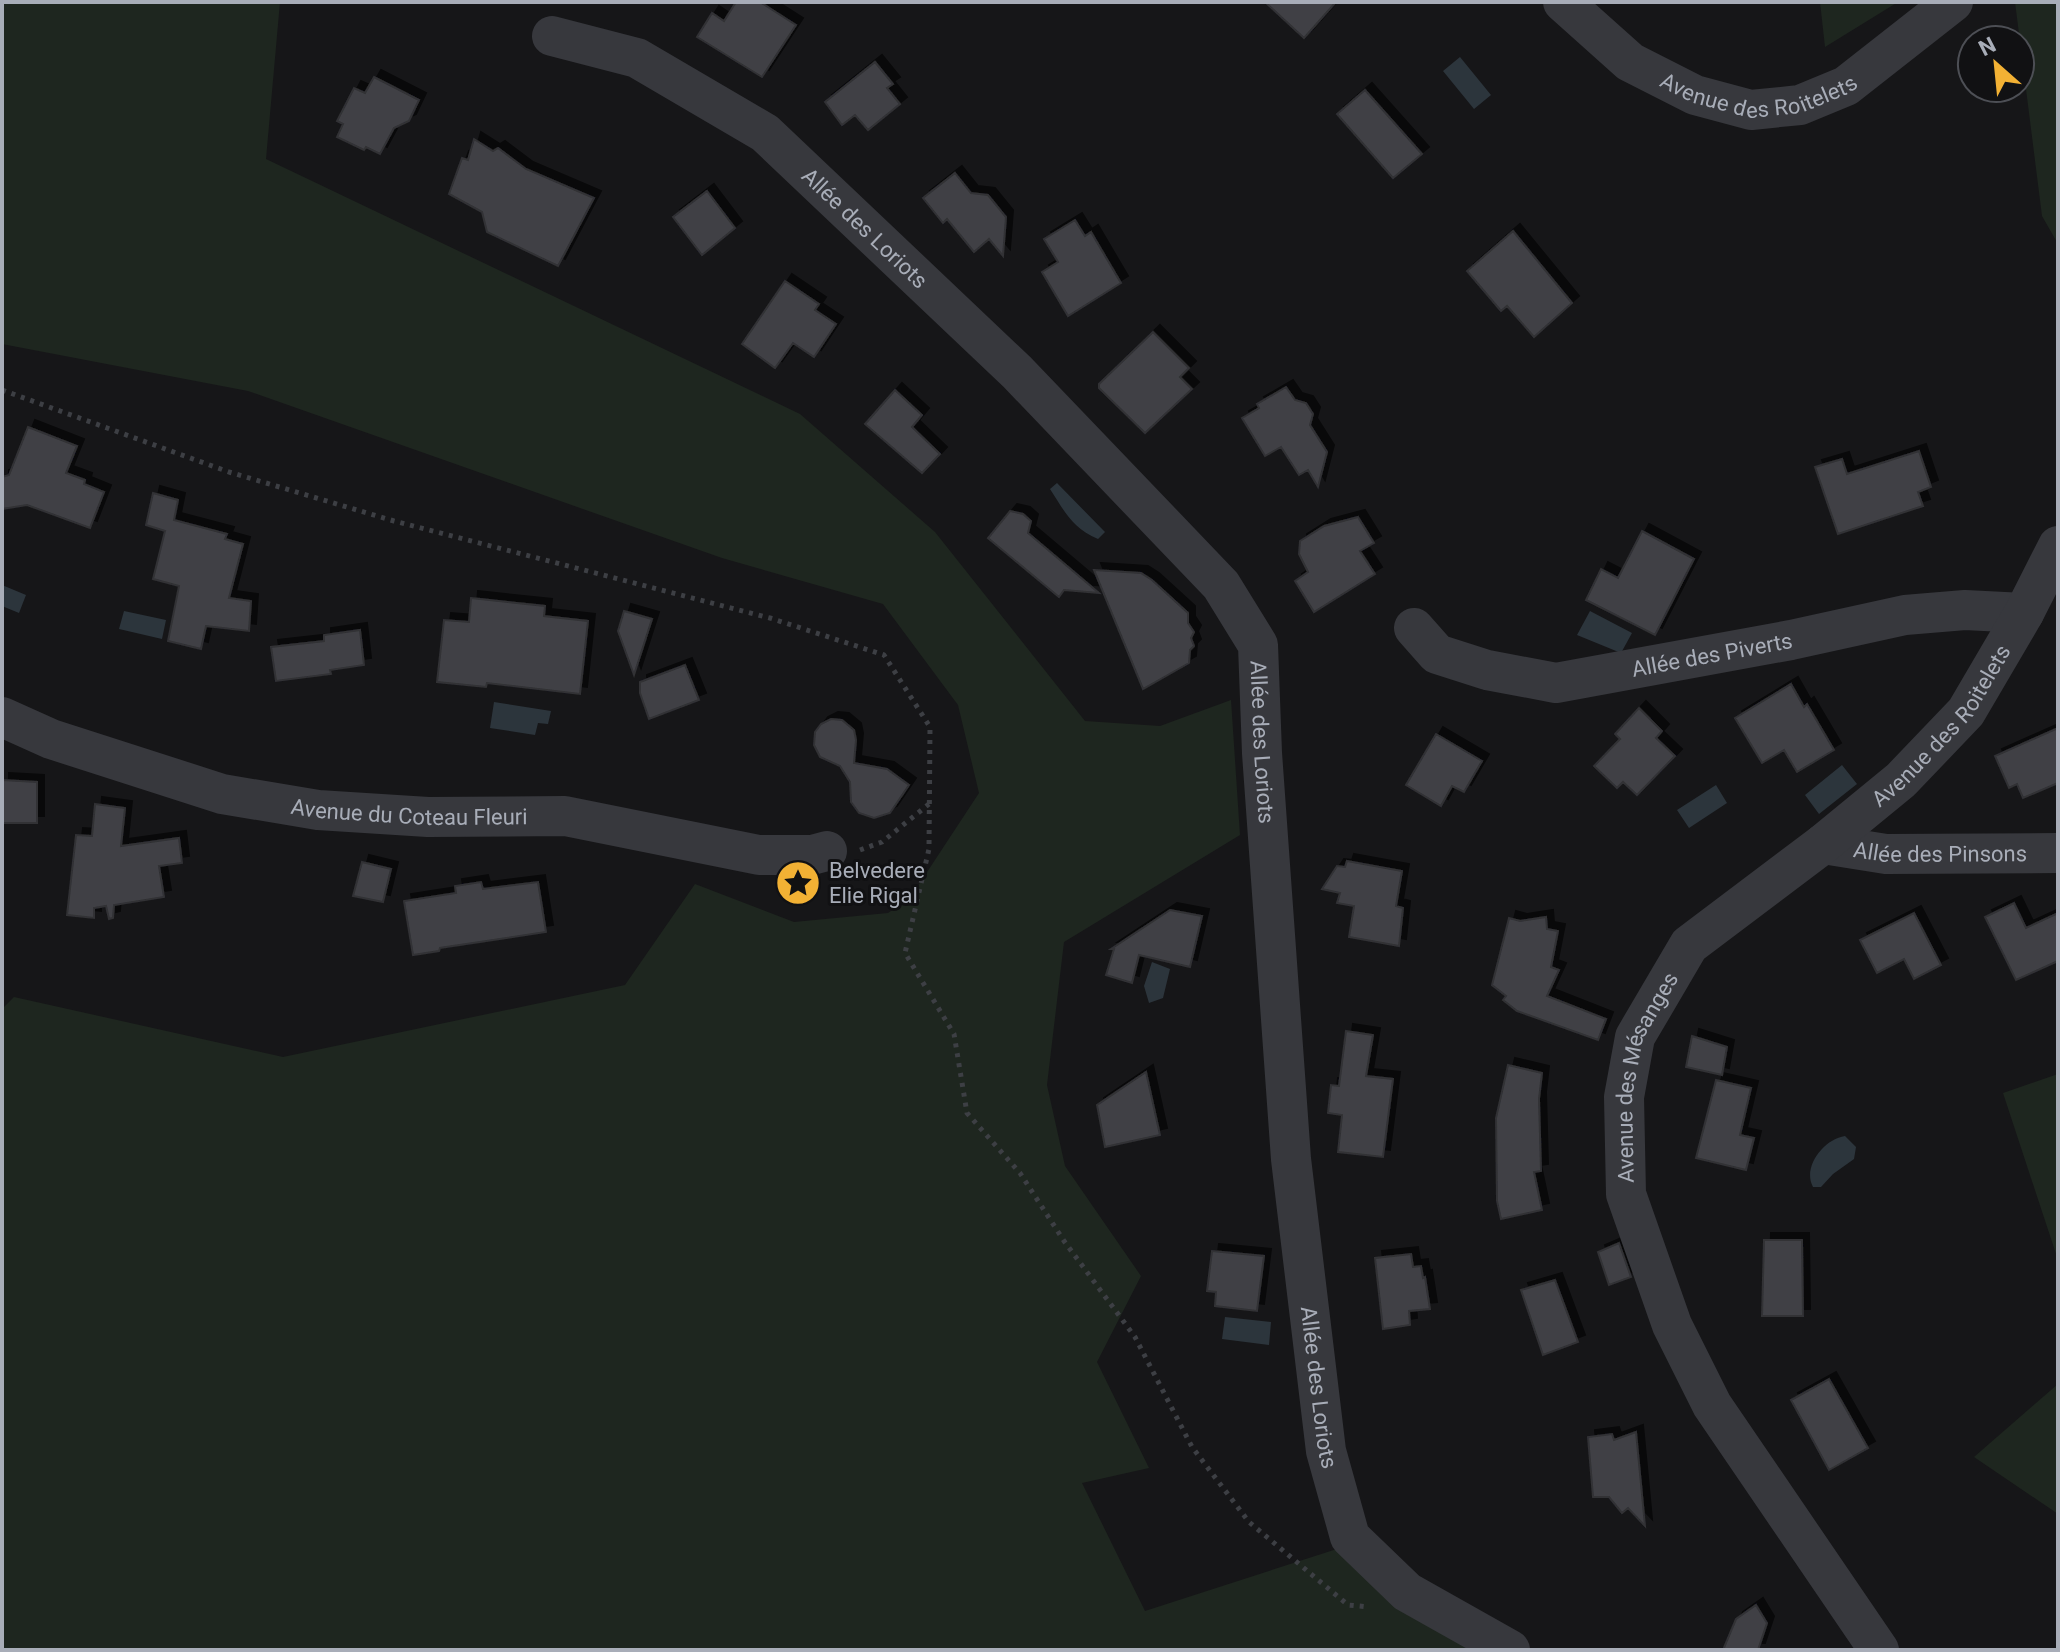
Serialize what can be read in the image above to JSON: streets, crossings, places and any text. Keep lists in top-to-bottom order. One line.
{"streets":{"street":["Avenue des Roitelets","Allée des Loriots","Allée des Piverts","Avenue du Coteau Fleuri","Allée des Pinsons","Avenue des Mésanges"]},"crossings":[["Avenue des Roitelets","Allée des Piverts"],["Avenue des Roitelets","Allée des Pinsons"],["Avenue des Roitelets","Avenue des Mésanges"],["Allée des Pinsons","Avenue des Mésanges"]],"places":{"place":["Belvedere Elie Rigal"]},"north":"top left"}
